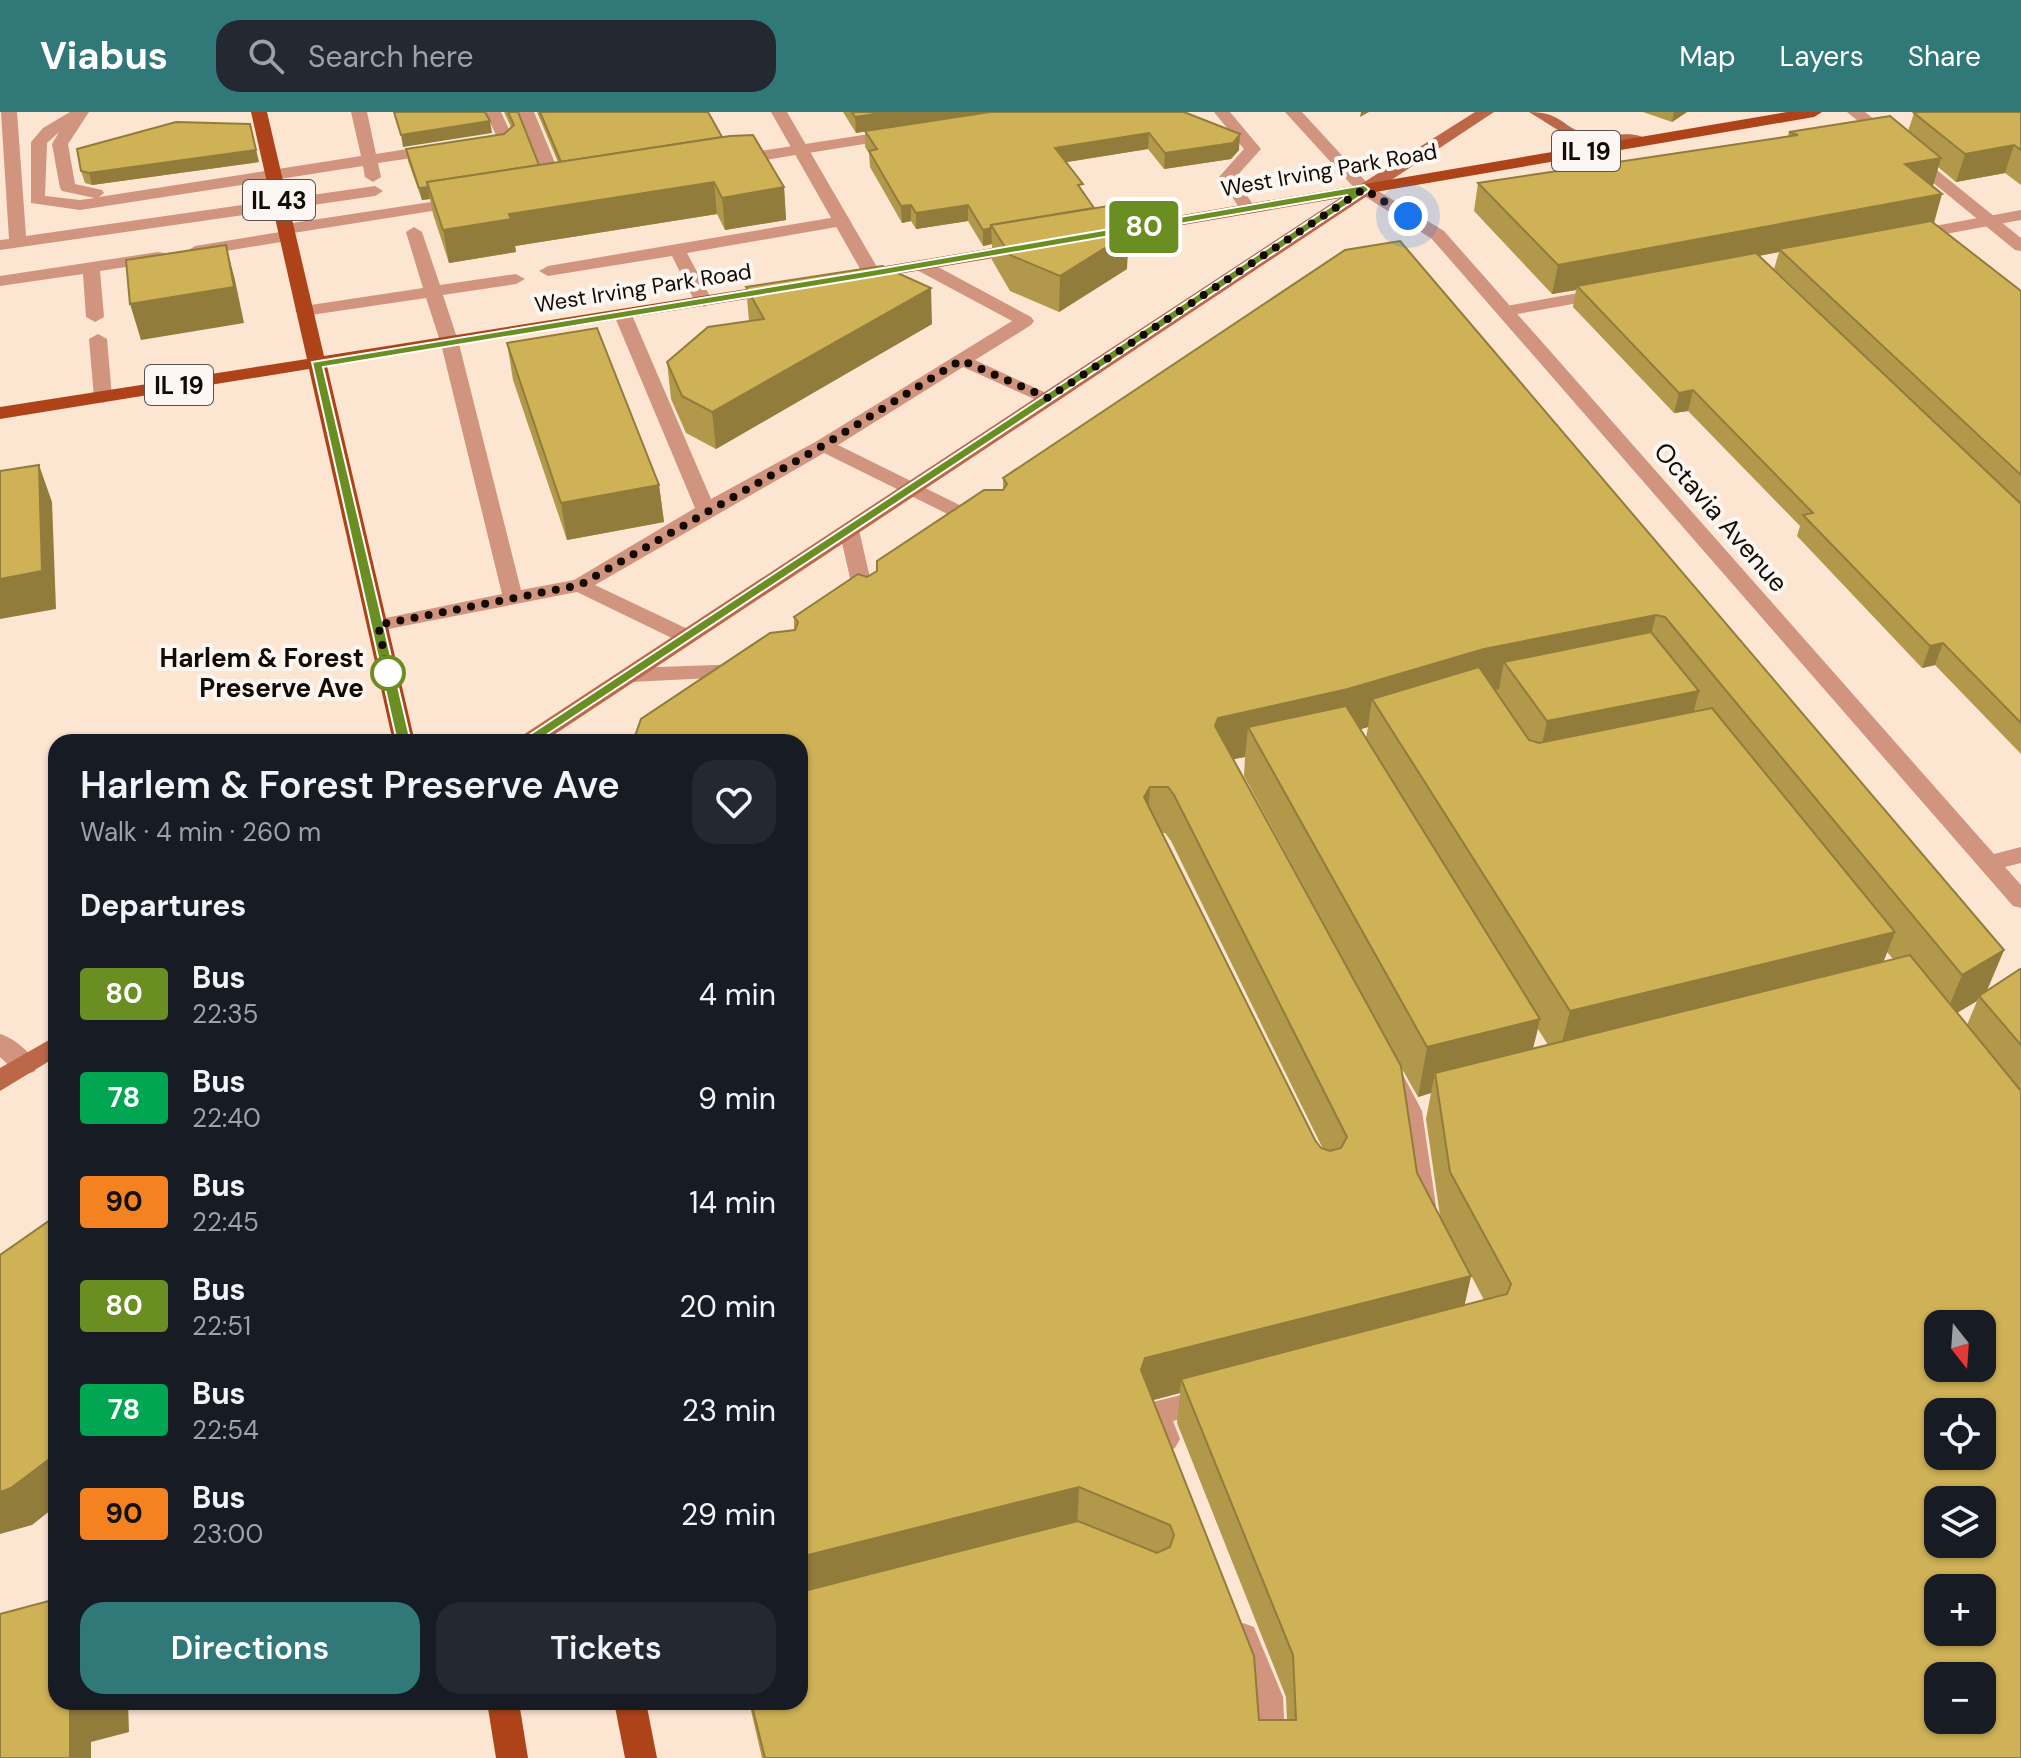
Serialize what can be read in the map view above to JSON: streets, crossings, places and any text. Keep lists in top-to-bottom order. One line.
{"streets":{"main road":["IL 19","West Irving Park Road","IL 43"],"street":["Octavia Avenue"]},"crossings":[["West Irving Park Road","IL 43"],["West Irving Park Road","Octavia Avenue"]],"places":["Harlem & Forest Preserve Ave"],"lines":["bus line 80"],"north":"bottom","page":{"header":"Viabus","search":"Search here","nav":["Map","Layers","Share"],"on_map":"80","heading":[["Harlem & Forest Preserve Ave","Walk · 4 min · 260 m"],"Departures"],"list":[{"mark":"80","name":"Bus","note":"22:35","value":"4 min"},{"mark":"78","name":"Bus","note":"22:40","value":"9 min"},{"mark":"90","name":"Bus","note":"22:45","value":"14 min"},{"mark":"80","name":"Bus","note":"22:51","value":"20 min"},{"mark":"78","name":"Bus","note":"22:54","value":"23 min"},{"mark":"90","name":"Bus","note":"23:00","value":"29 min"}],"map_buttons":["+","−"],"buttons":["Directions","Tickets"]}}
